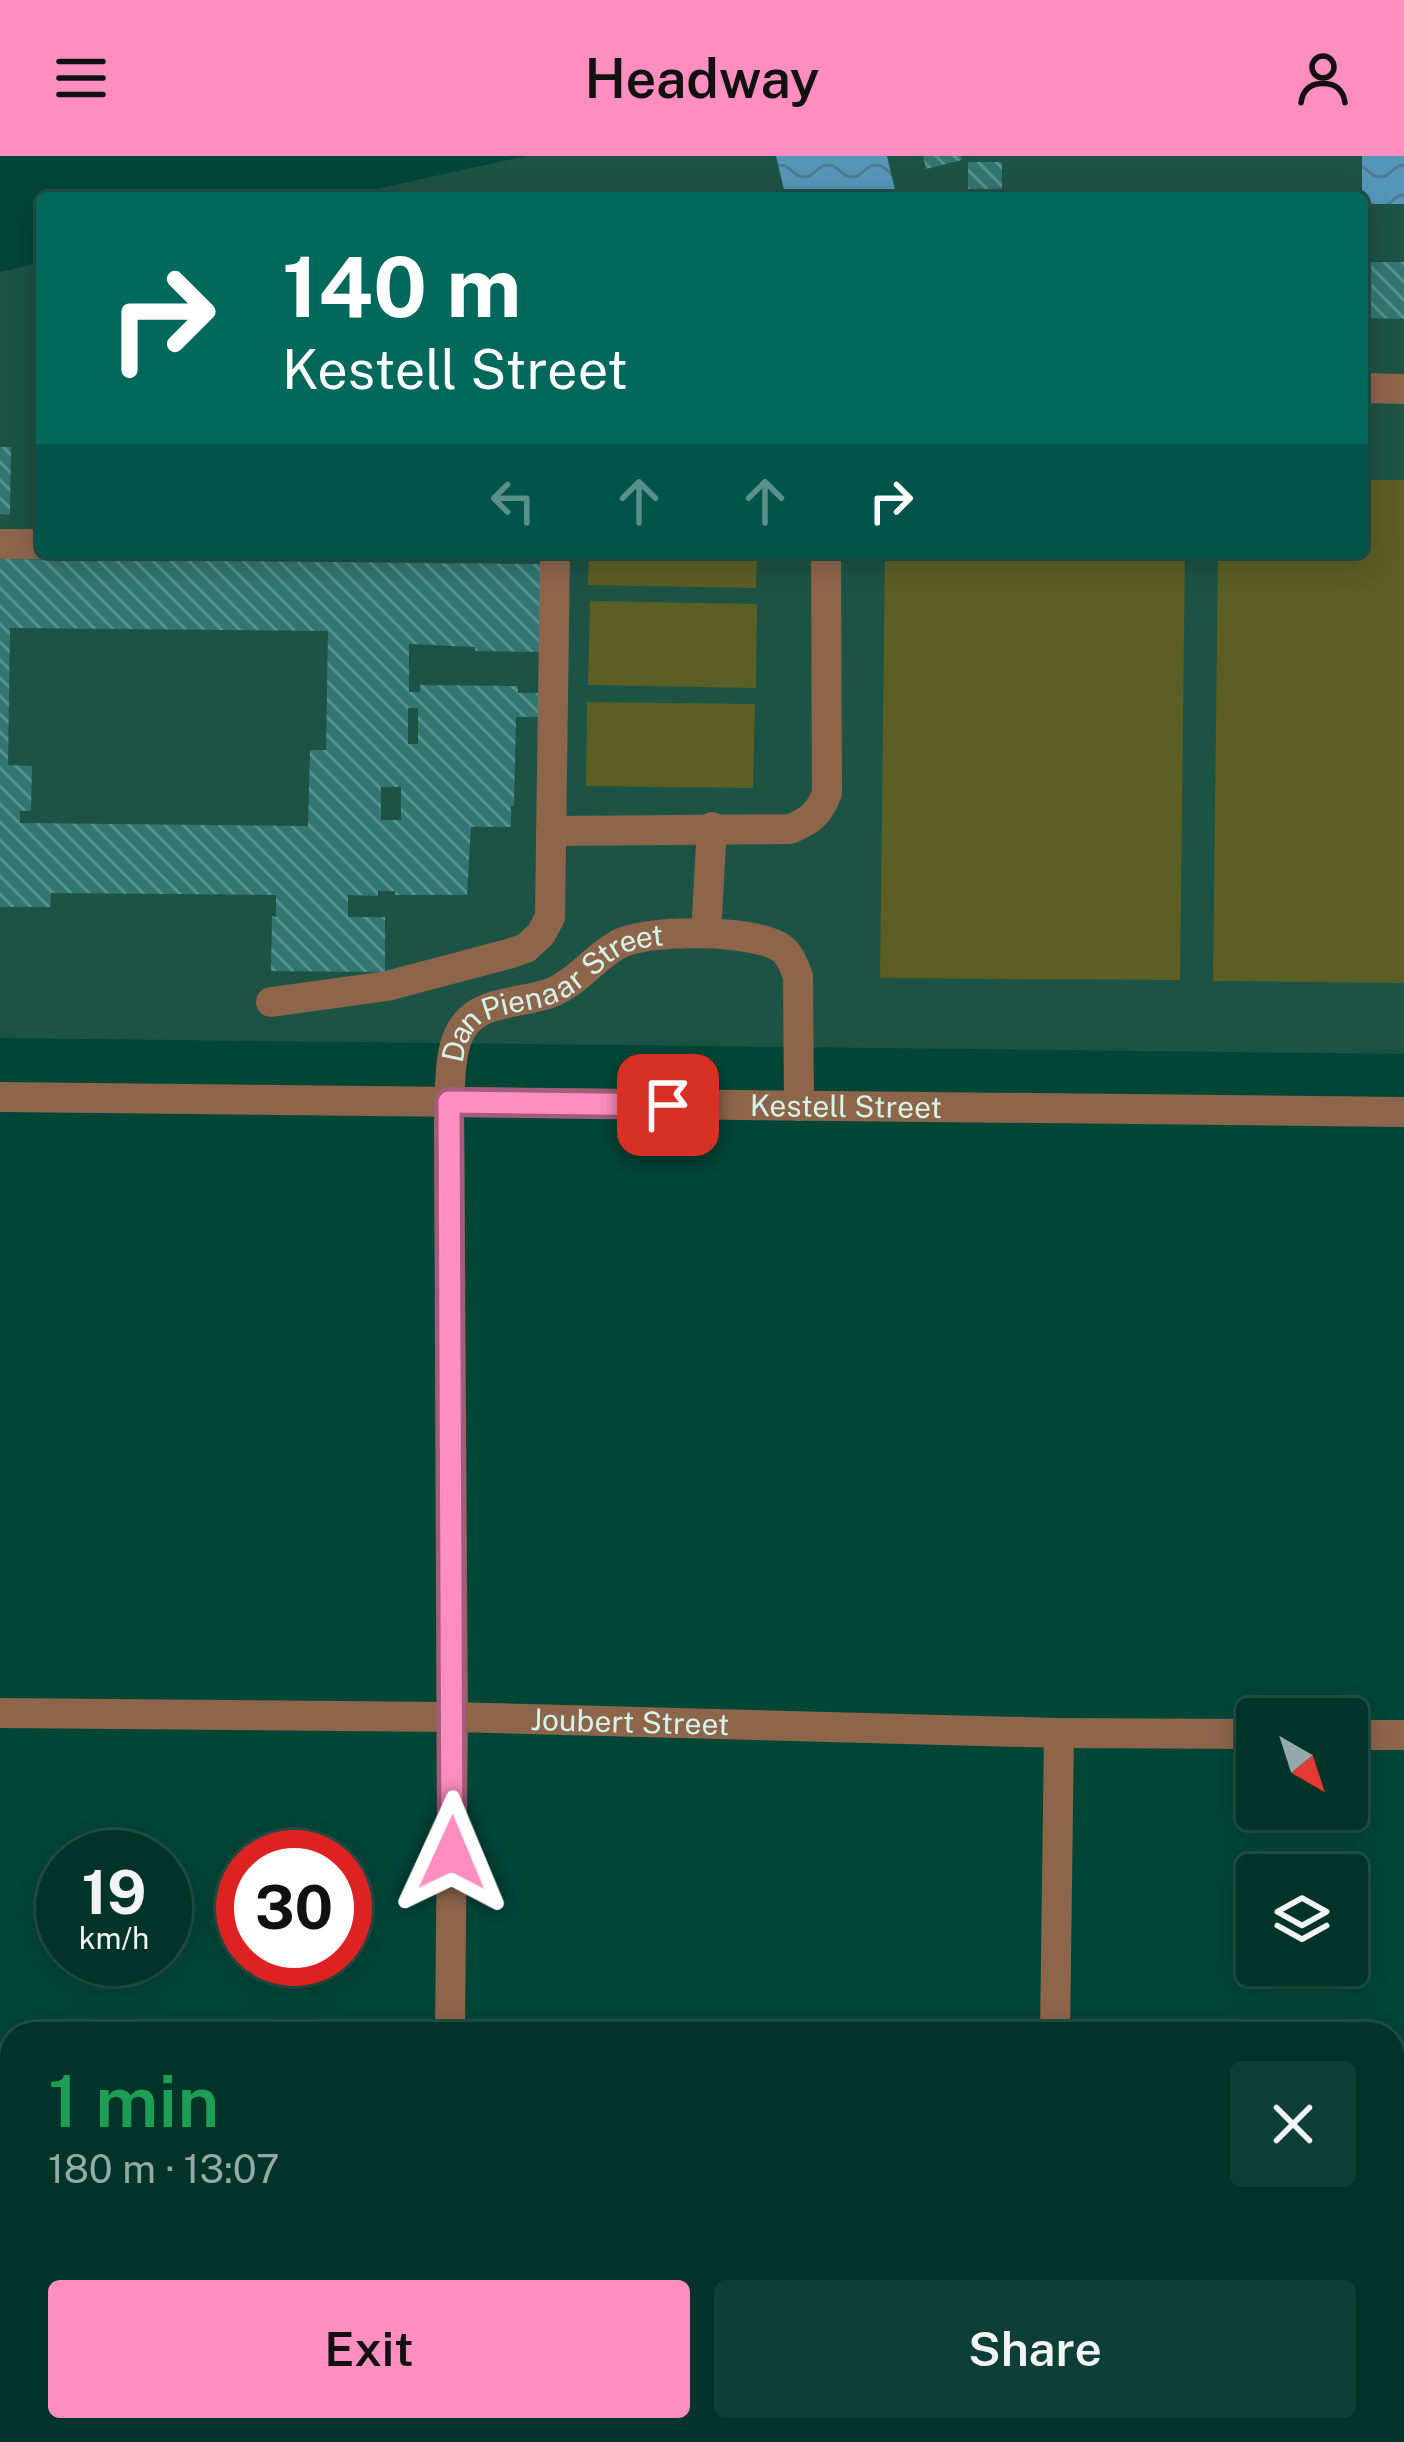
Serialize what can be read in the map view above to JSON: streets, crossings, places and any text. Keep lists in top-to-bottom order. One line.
{"streets":{"street":["Dan Pienaar Street","Kestell Street","Joubert Street"]},"crossings":[["Dan Pienaar Street","Kestell Street"],["Dan Pienaar Street","Joubert Street"]],"north":"bottom right","page":{"header":"Headway","turn":["140 m","Kestell Street"],"speed":"19 km/h","limit":"30","heading":["1 min","180 m · 13:07"],"buttons":["Exit","Share"]}}
